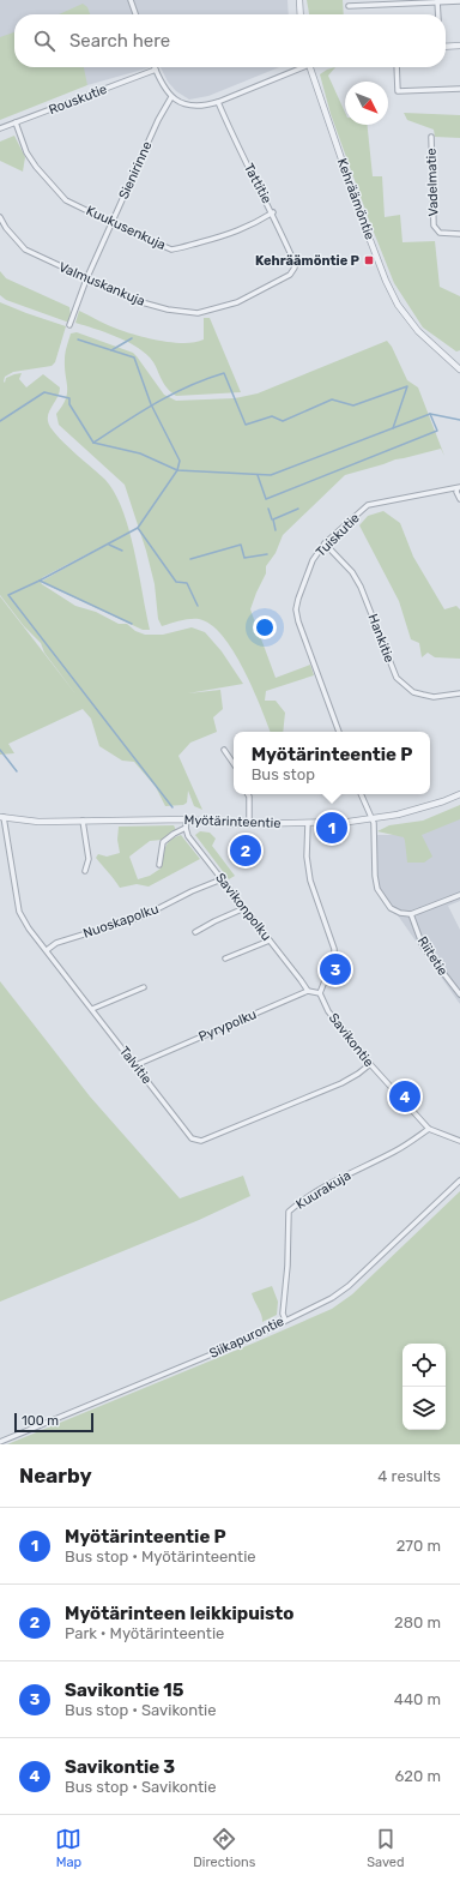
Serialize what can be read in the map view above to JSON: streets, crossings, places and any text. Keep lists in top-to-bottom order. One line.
{"streets":{"street":["Rouskutie","Sienirinne","Vadelmatie","Tattitie","Kehräämöntie","Kuukusenkuja","Valmuskankuja","Tuiskutie","Hankitie","Myötärinteentie","Savikonpolku","Nuoskapolku","Riitetie","Pyrypolku","Savikontie","Talvitie","Kuurakuja","Siikapurontie"]},"crossings":[["Rouskutie","Kuukusenkuja"],["Sienirinne","Kuukusenkuja"],["Sienirinne","Valmuskankuja"],["Tattitie","Kuukusenkuja"],["Tattitie","Valmuskankuja"],["Tuiskutie","Hankitie"],["Myötärinteentie","Talvitie"],["Savikonpolku","Nuoskapolku"],["Savikonpolku","Pyrypolku"],["Nuoskapolku","Talvitie"],["Pyrypolku","Talvitie"],["Savikontie","Talvitie"],["Savikontie","Kuurakuja"],["Kuurakuja","Siikapurontie"]],"places":{"transit":["Kehräämöntie P"]},"scale_bar":"100 m","north":"bottom right","page":{"search":"Search here","popup":["Myötärinteentie P","Bus stop"],"pins":["1","2","3","4"],"scale":"100 m","heading":["Nearby","4 results"],"list":[{"mark":"1","name":"Myötärinteentie P","note":"Bus stop · Myötärinteentie","value":"270 m"},{"mark":"2","name":"Myötärinteen leikkipuisto","note":"Park · Myötärinteentie","value":"280 m"},{"mark":"3","name":"Savikontie 15","note":"Bus stop · Savikontie","value":"440 m"},{"mark":"4","name":"Savikontie 3","note":"Bus stop · Savikontie","value":"620 m"}],"nav":["Map","Directions","Saved"]}}
